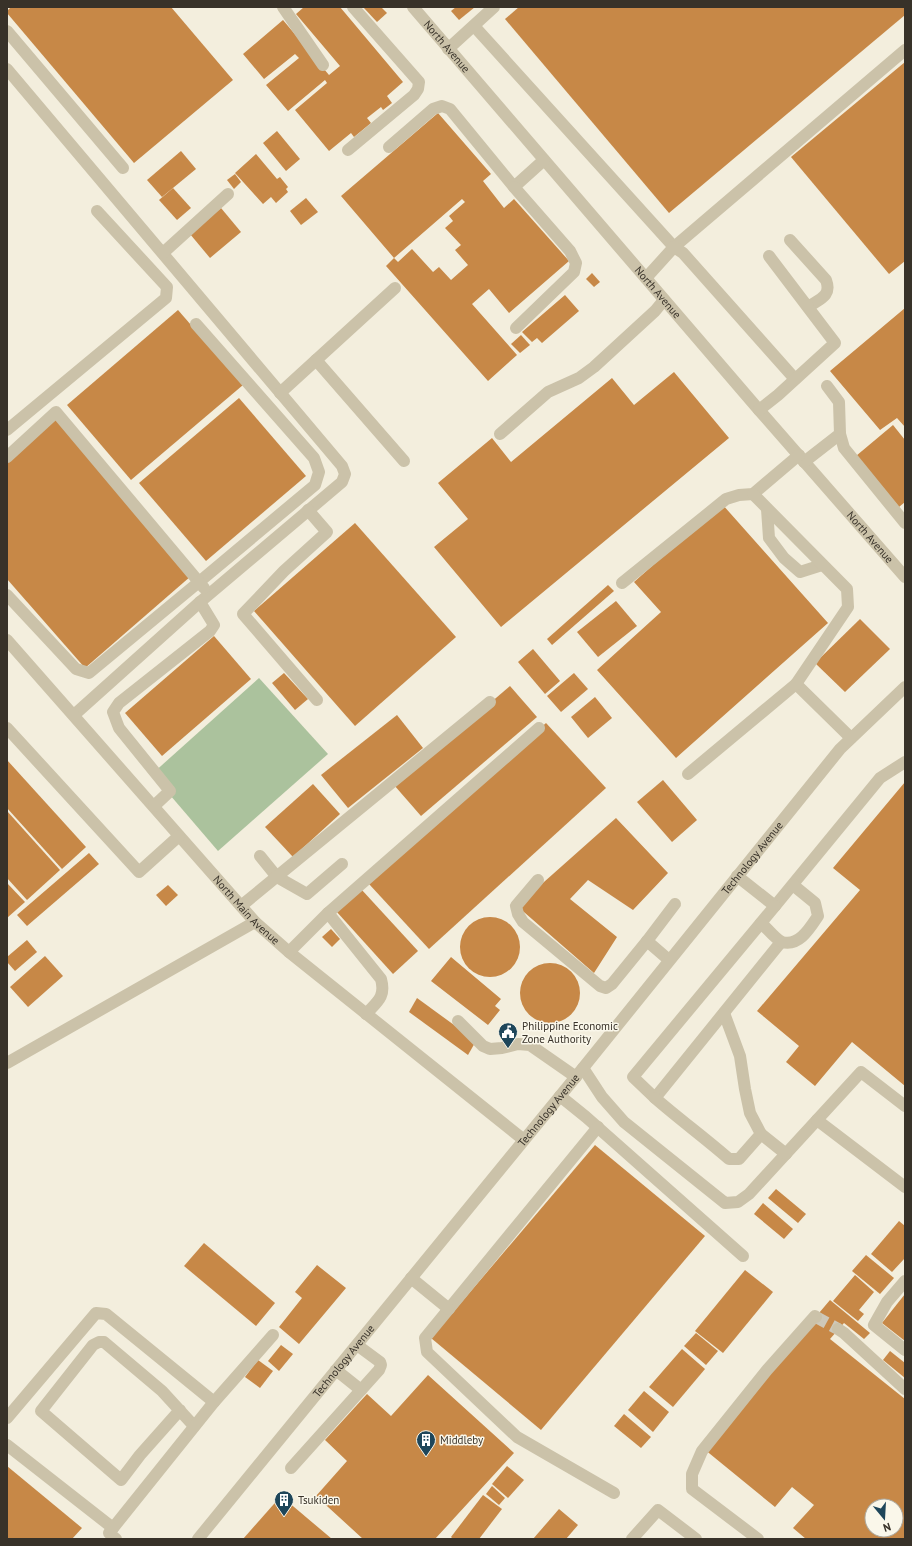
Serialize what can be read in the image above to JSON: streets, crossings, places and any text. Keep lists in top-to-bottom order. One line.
{"streets":{"street":["North Avenue","Technology Avenue","North Main Avenue"]},"crossings":[["Technology Avenue","North Main Avenue"]],"places":{"public building":["Philippine Economic Zone Authority"],"building":["Middleby","Tsukiden"]},"north":"bottom"}
